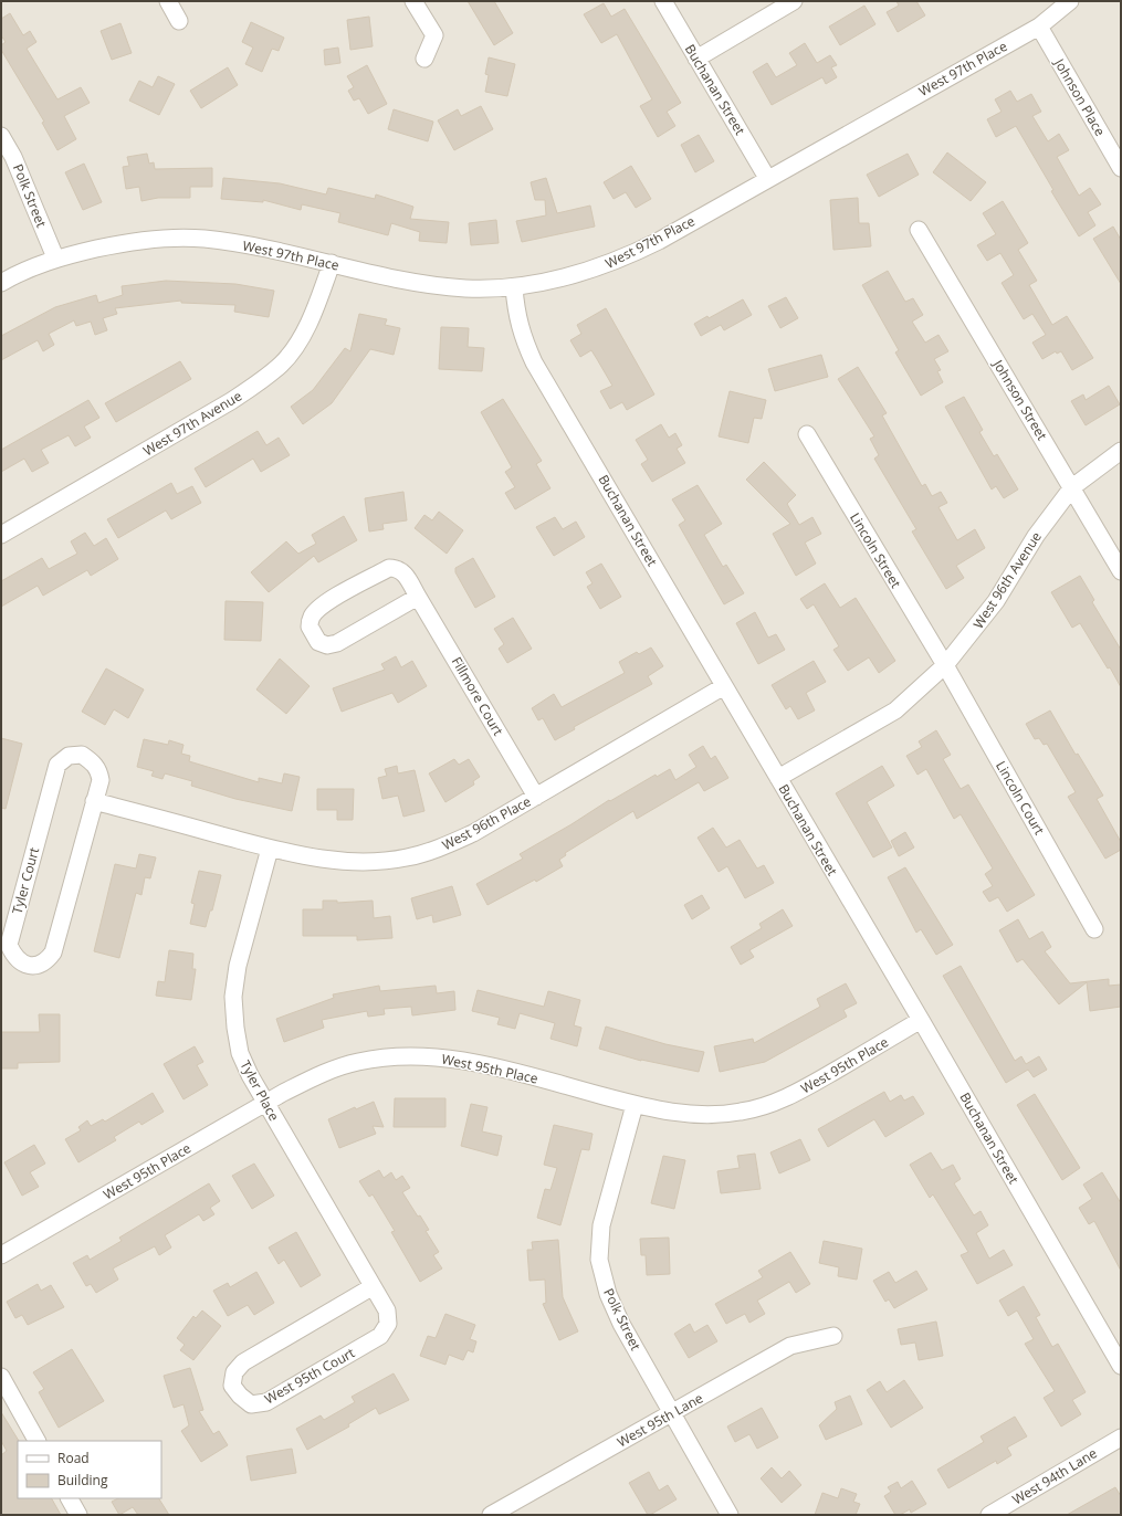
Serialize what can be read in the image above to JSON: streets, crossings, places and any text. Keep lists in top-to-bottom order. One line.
{"streets":{"street":["West 97th Place","Buchanan Street","Johnson Place","Polk Street","Johnson Street","West 97th Avenue","Lincoln Street","West 96th Avenue","Fillmore Court","Lincoln Court","West 96th Place","Tyler Court","West 95th Place","Tyler Place","West 95th Court","West 95th Lane","West 94th Lane"]},"crossings":[["West 97th Place","Buchanan Street"],["West 97th Place","Johnson Place"],["West 97th Place","Polk Street"],["West 97th Place","West 97th Avenue"],["Buchanan Street","West 96th Avenue"],["Buchanan Street","West 96th Place"],["Buchanan Street","West 95th Place"],["Polk Street","West 95th Place"],["Polk Street","West 95th Lane"],["Johnson Street","West 96th Avenue"],["Lincoln Street","West 96th Avenue"],["Lincoln Street","Lincoln Court"],["West 96th Avenue","Lincoln Court"],["Fillmore Court","West 96th Place"],["West 96th Place","Tyler Court"],["West 96th Place","Tyler Place"],["West 95th Place","Tyler Place"],["Tyler Place","West 95th Court"]],"legend":["Road","Building"]}
